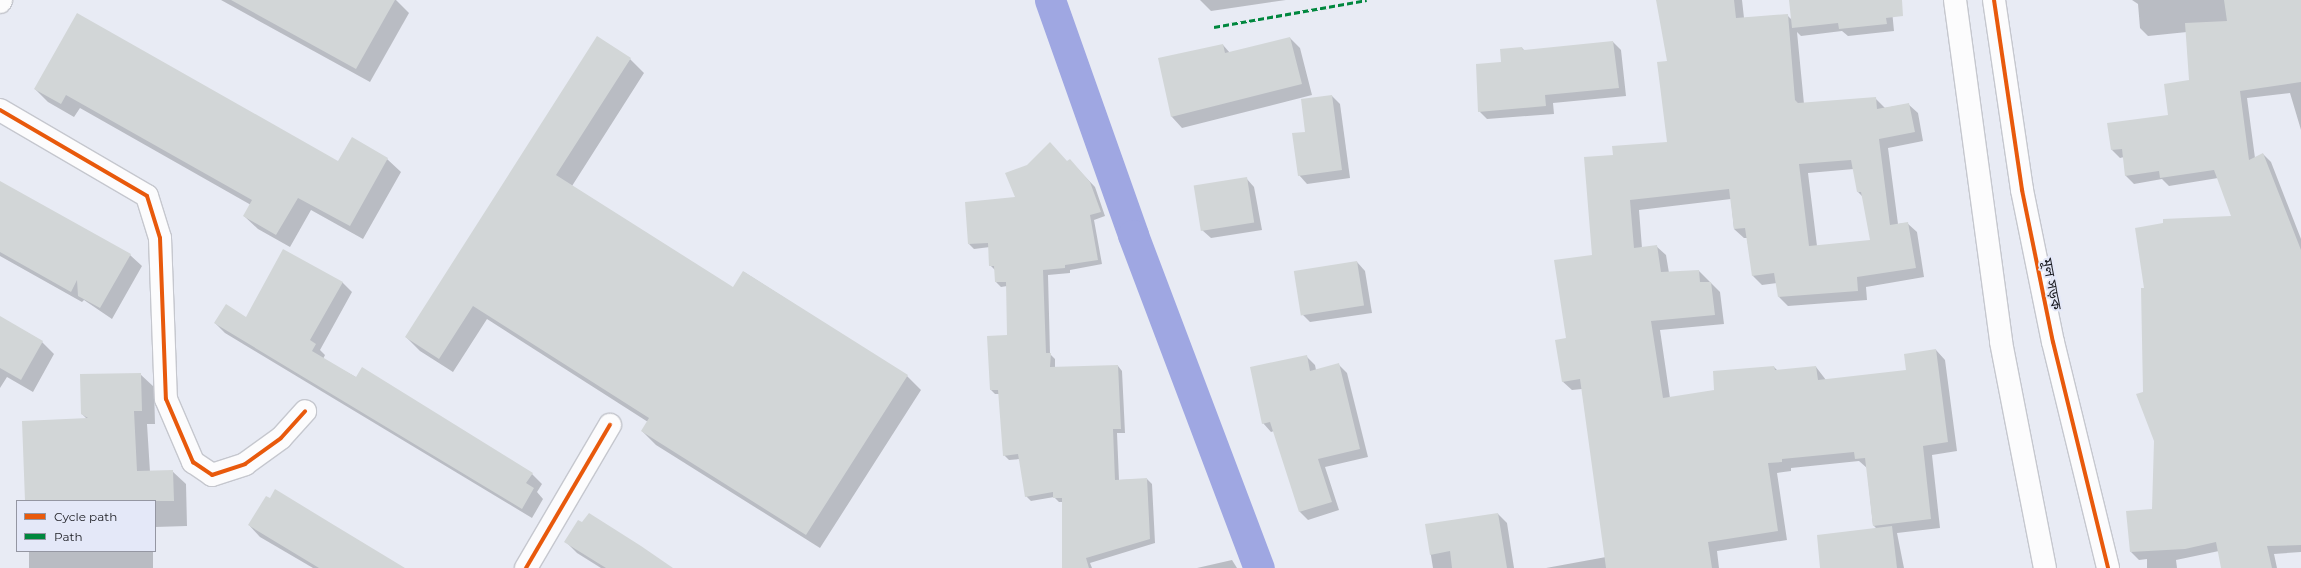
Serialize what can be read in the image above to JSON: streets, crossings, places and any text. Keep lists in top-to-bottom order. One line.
{"streets":{"street":["মূল সড়ক"]},"legend":["Cycle path","Path"]}
